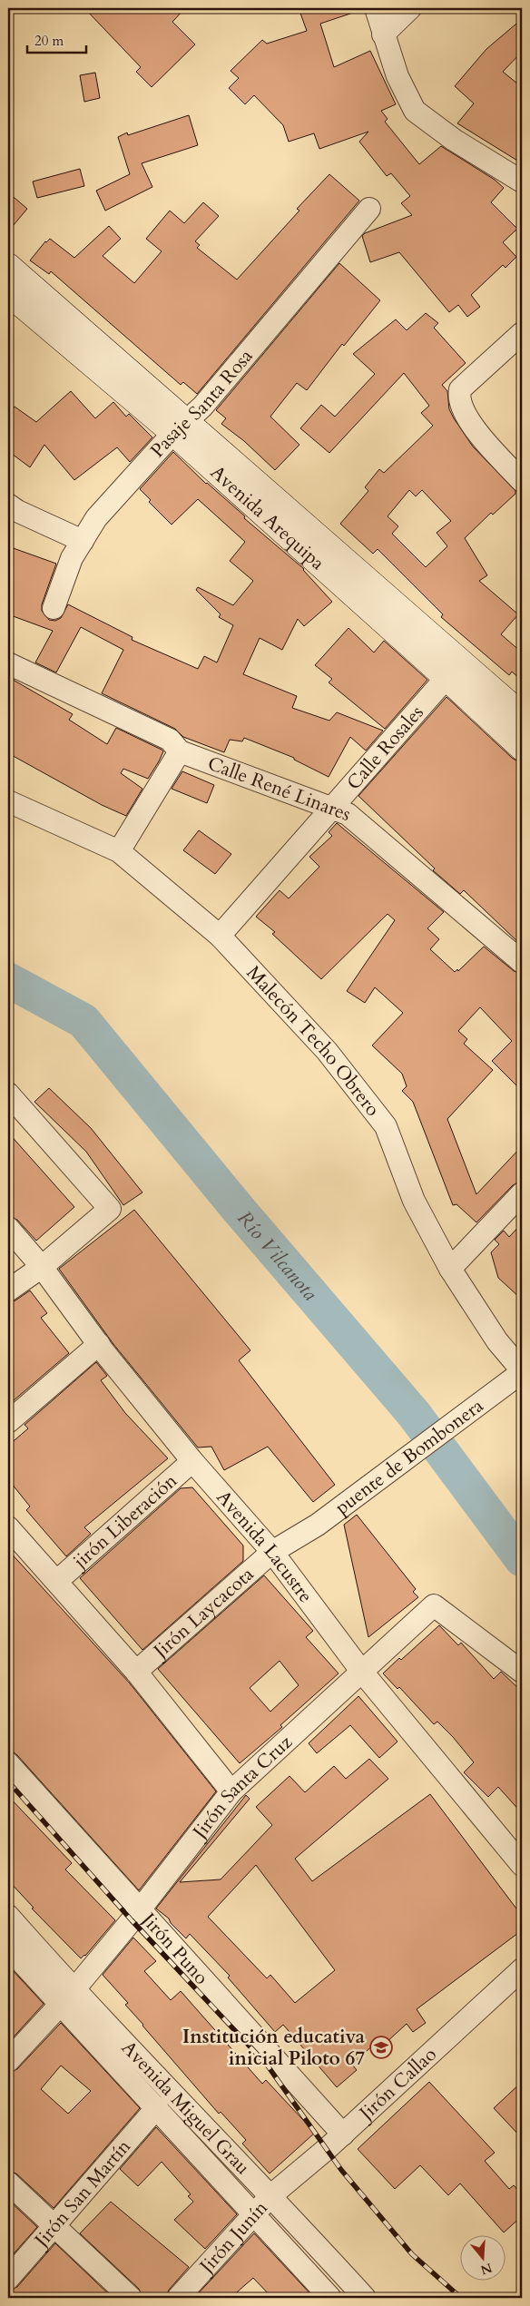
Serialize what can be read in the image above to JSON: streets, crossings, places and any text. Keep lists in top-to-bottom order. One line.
{"streets":{"street":["Pasaje Santa Rosa","Avenida Arequipa","Calle Rosales","Calle René Linares","Malecón Techo Obrero","puente de Bombonera","jirón Liberación","Avenida Lacustre","Jirón Laycacota","Jirón Santa Cruz","Jirón Puno","Jirón Callao","Avenida Miguel Grau","Jirón San Martín","Jirón Junín"]},"crossings":[["Pasaje Santa Rosa","Avenida Arequipa"],["Avenida Arequipa","Calle Rosales"],["Calle Rosales","Calle René Linares"],["Calle Rosales","Malecón Techo Obrero"],["Malecón Techo Obrero","puente de Bombonera"],["puente de Bombonera","Jirón Laycacota"],["jirón Liberación","Avenida Lacustre"],["Avenida Lacustre","Jirón Laycacota"],["Avenida Lacustre","Jirón Santa Cruz"],["Jirón Santa Cruz","Jirón Puno"],["Jirón Santa Cruz","Avenida Miguel Grau"],["Jirón Puno","Jirón Callao"],["Jirón Callao","Avenida Miguel Grau"],["Jirón Callao","Jirón Junín"],["Avenida Miguel Grau","Jirón San Martín"],["Avenida Miguel Grau","Jirón Junín"]],"water":["Río Vilcanota"],"places":{"school or university":["Institución educativa inicial Piloto 67"]},"scale_bar":"20 m","north":"bottom"}
